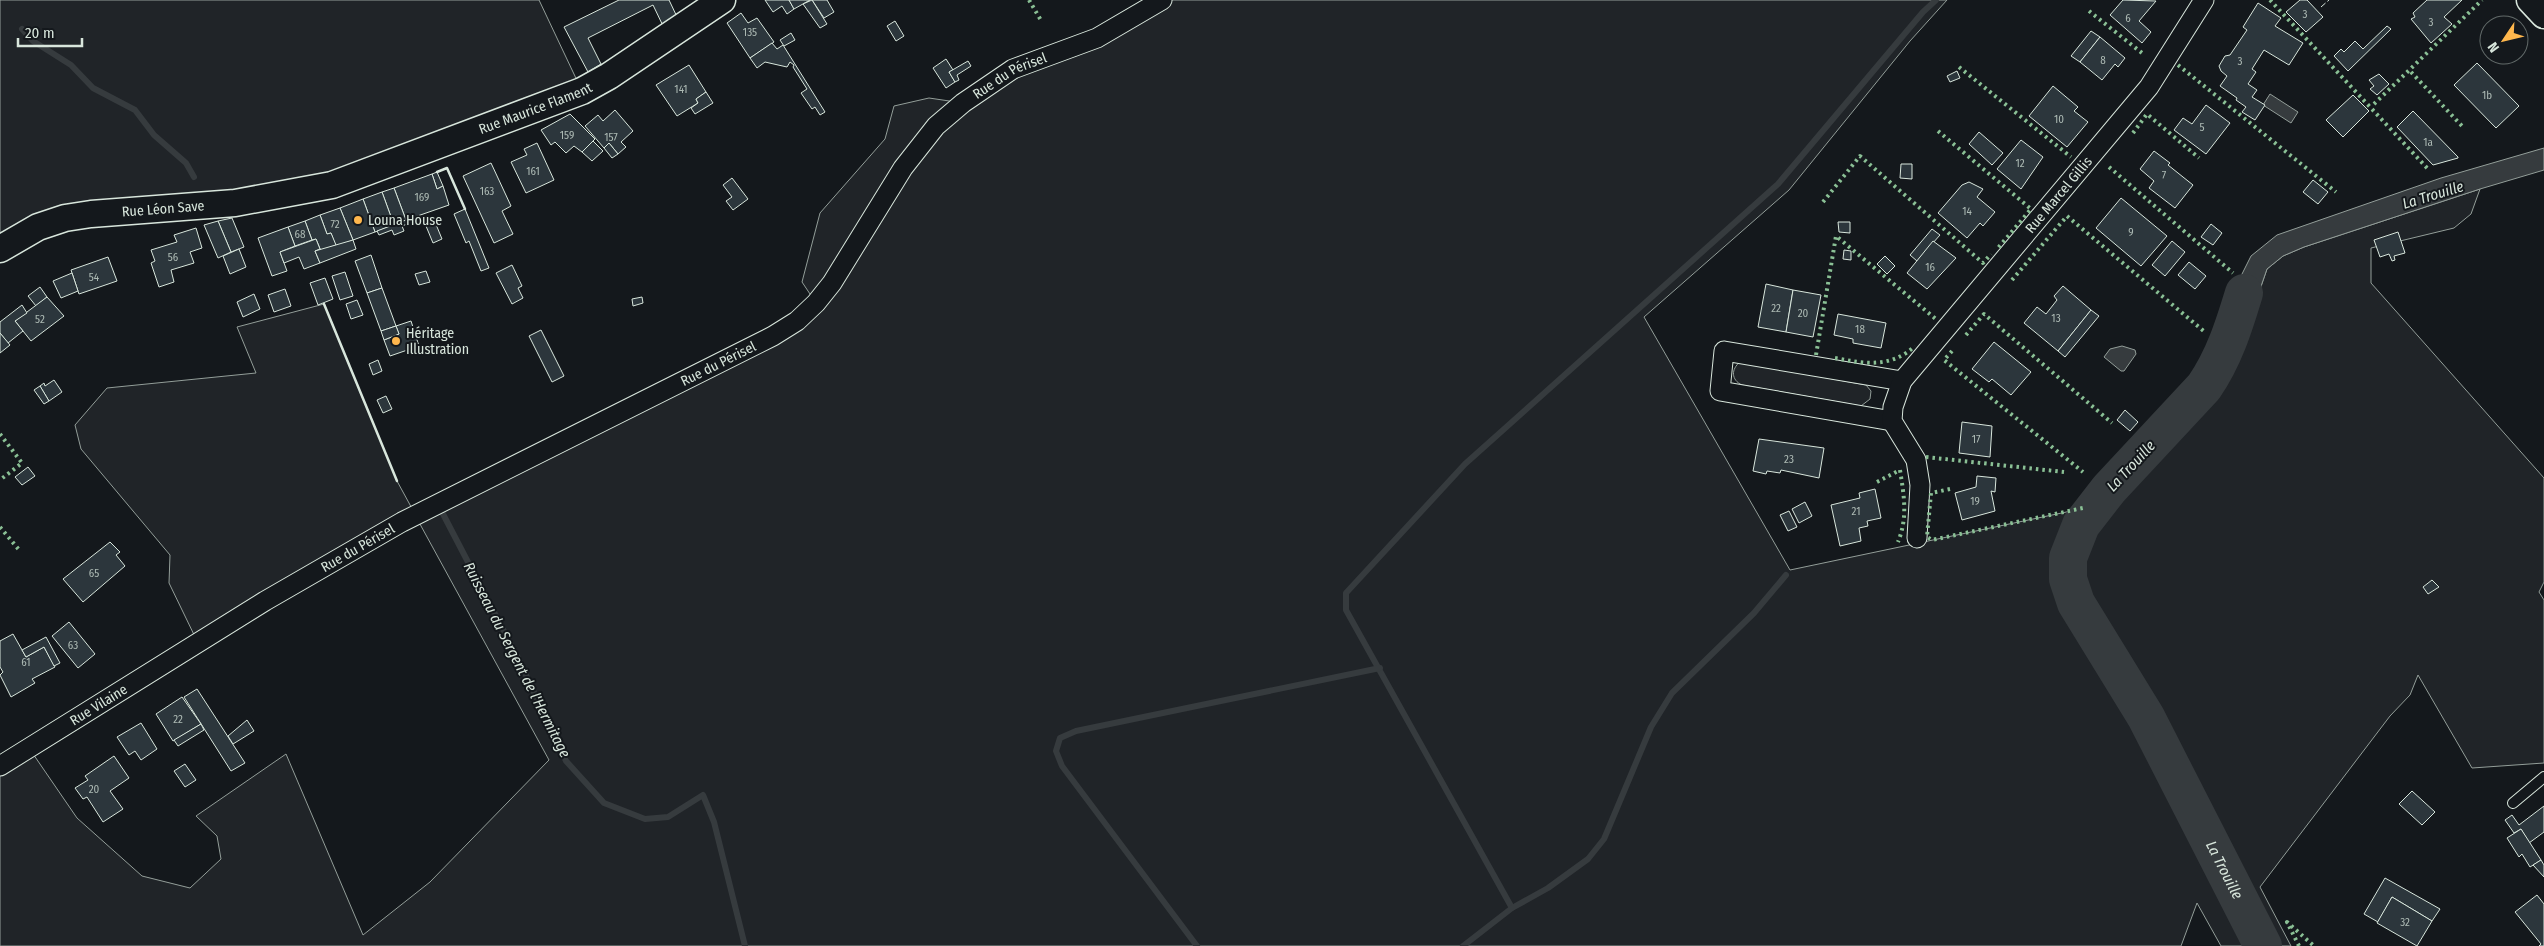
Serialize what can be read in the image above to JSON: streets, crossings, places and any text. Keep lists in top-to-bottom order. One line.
{"streets":{"street":["Rue du Périsel","Rue Maurice Flament","Rue Marcel Gillis","Rue Léon Save","Rue Vilaine"]},"crossings":[["Rue du Périsel","Rue Vilaine"],["Rue Maurice Flament","Rue Léon Save"]],"water":["La Trouille","Ruisseau du Sergent de l'Hermitage"],"places":["Louna House","Héritage Illustration"],"house_numbers":["3","6","3","135","8","3","141","1b","10","5","159","157","1a","12","161","7","163","169","14","72","9","68","56","16","54","22","20","13","52","18","17","23","19","21","65","63","61","22","20","32"],"scale_bar":"20 m","north":"bottom left"}
